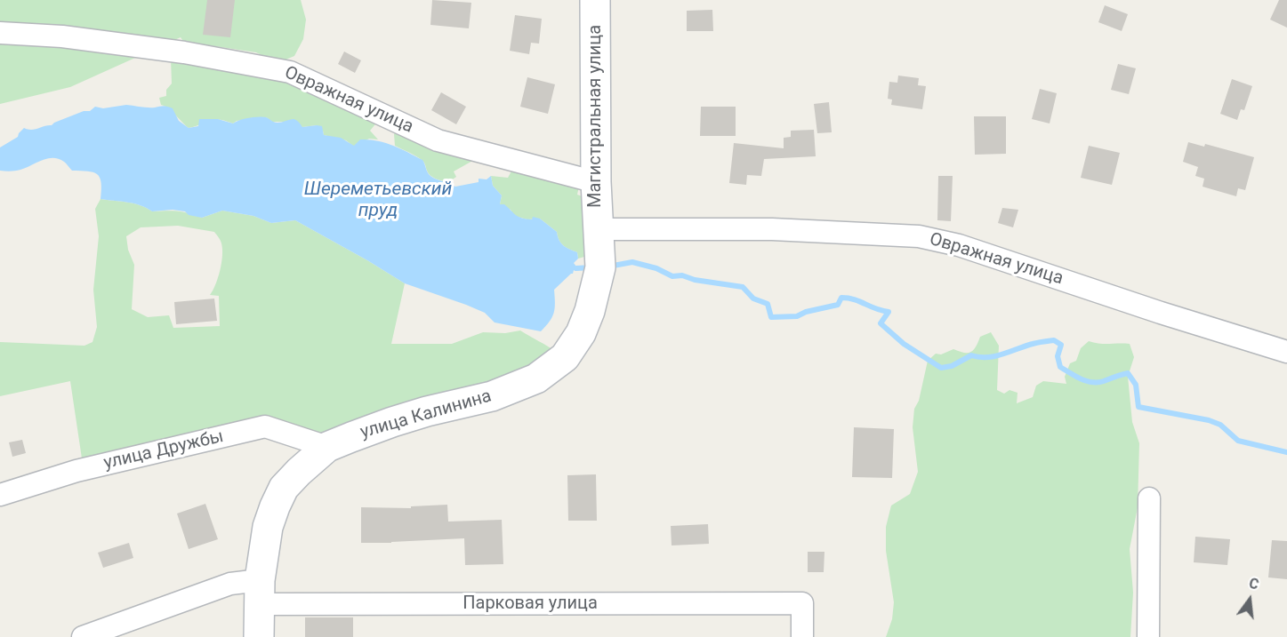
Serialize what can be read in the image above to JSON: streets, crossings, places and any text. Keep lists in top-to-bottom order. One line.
{"streets":{"street":["Овражная улица","Магистральная улица","улица Калинина","улица Дружбы","Парковая улица"]},"crossings":[["Овражная улица","Магистральная улица"],["Овражная улица","улица Калинина"],["Магистральная улица","улица Калинина"],["улица Калинина","улица Дружбы"],["улица Калинина","Парковая улица"]],"water":["Шереметьевский пруд"],"north":"top"}
